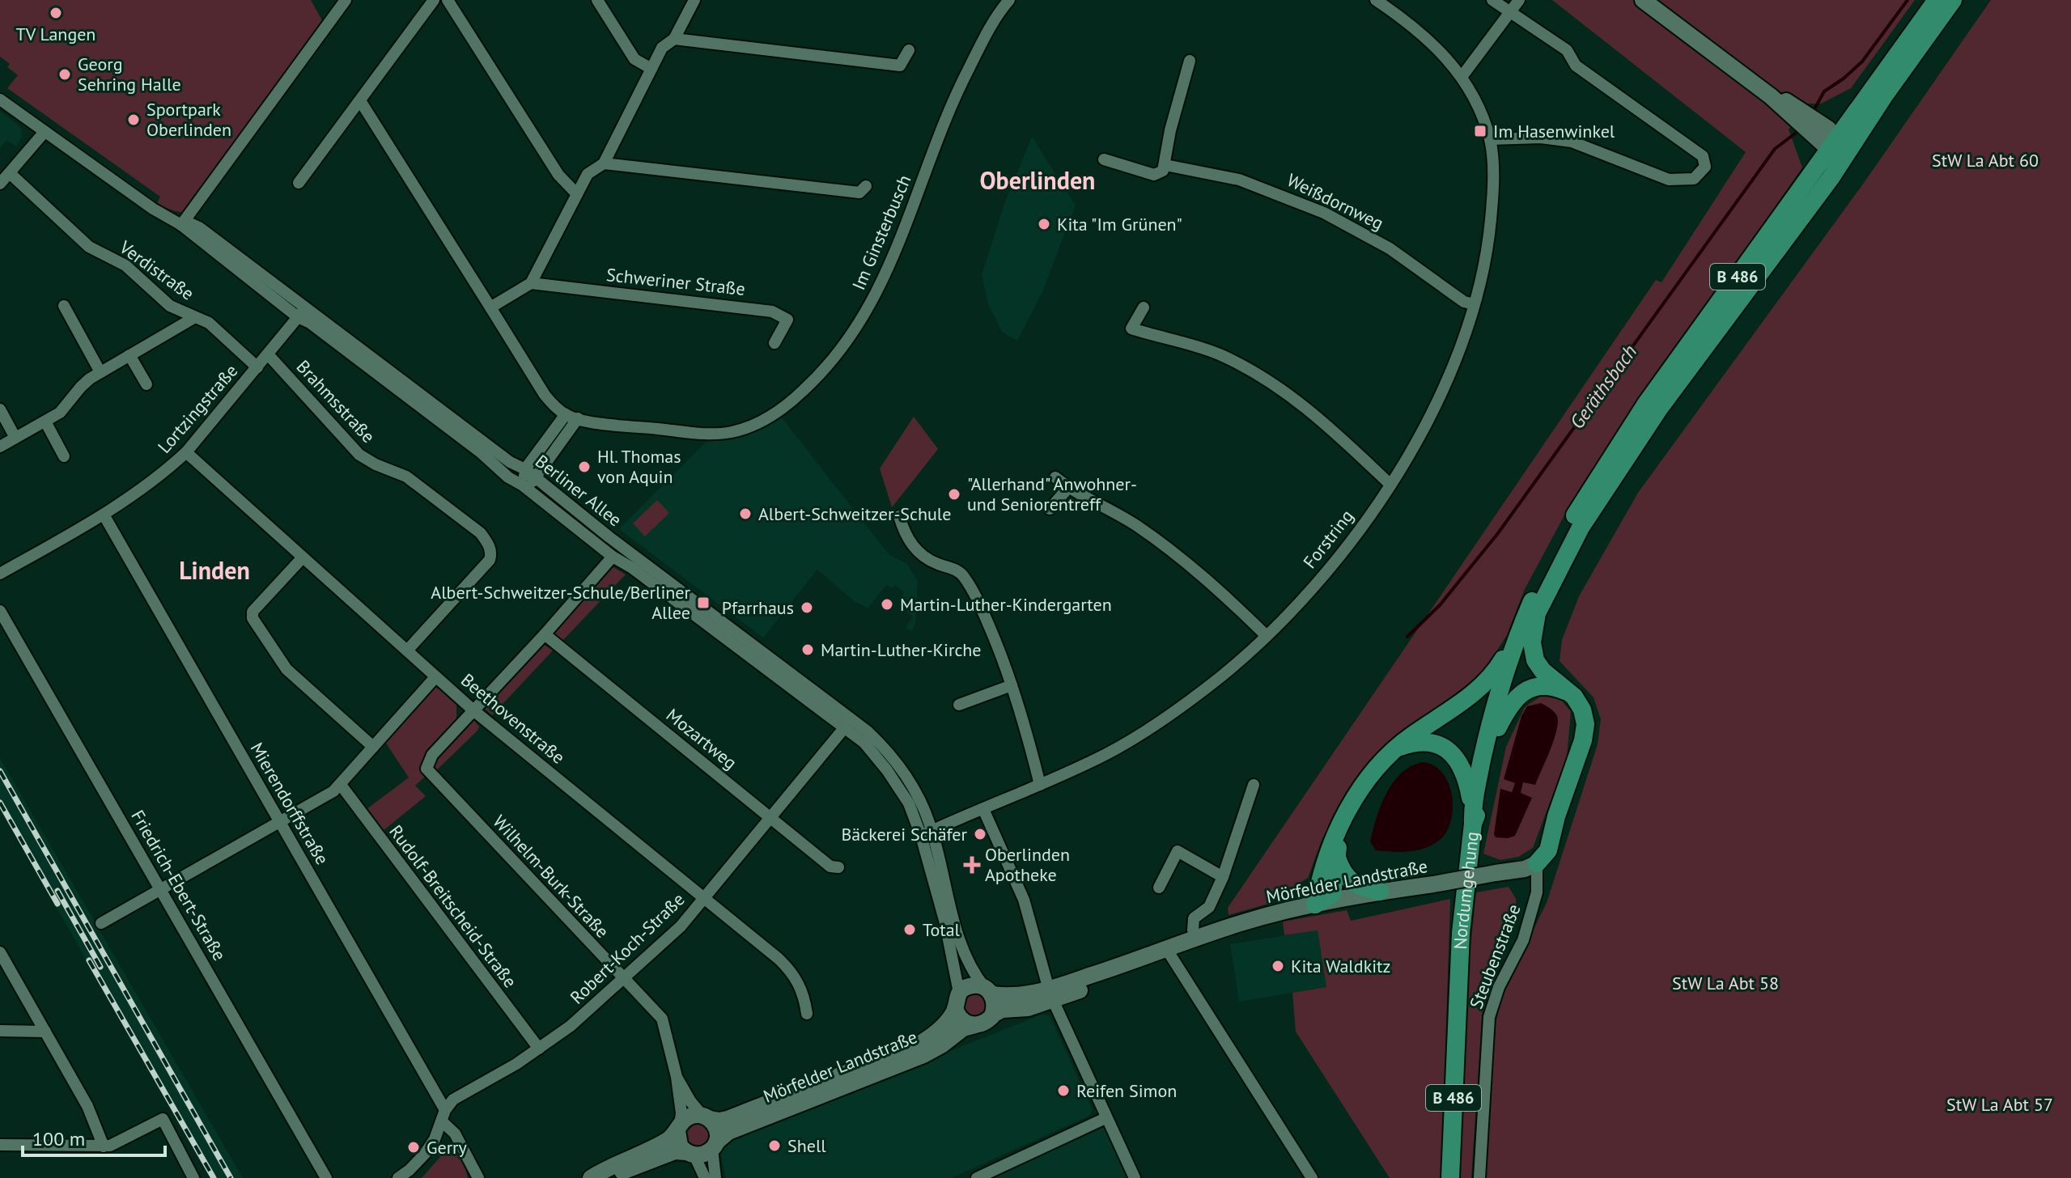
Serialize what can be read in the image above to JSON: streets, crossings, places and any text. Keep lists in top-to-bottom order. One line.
{"streets":{"main road":["B 486","Mörfelder Landstraße","Nordumgehung"],"street":["Weißdornweg","Im Ginsterbusch","Verdistraße","Schweriner Straße","Brahmsstraße","Lortzingstraße","Berliner Allee","Forstring","Beethovenstraße","Mozartweg","Mierendorffstraße","Wilhelm-Burk-Straße","Friedrich-Ebert-Straße","Rudolf-Breitscheid-Straße","Robert-Koch-Straße","Steubenstraße"]},"crossings":[["Weißdornweg","Forstring"],["Verdistraße","Lortzingstraße"],["B 486","Nordumgehung"],["Brahmsstraße","Lortzingstraße"],["Brahmsstraße","Beethovenstraße"],["Lortzingstraße","Berliner Allee"],["Lortzingstraße","Beethovenstraße"],["Lortzingstraße","Mierendorffstraße"],["Berliner Allee","Forstring"],["Berliner Allee","Mörfelder Landstraße"],["Berliner Allee","Robert-Koch-Straße"],["Beethovenstraße","Wilhelm-Burk-Straße"],["Beethovenstraße","Robert-Koch-Straße"],["Mozartweg","Robert-Koch-Straße"],["Mierendorffstraße","Robert-Koch-Straße"],["Wilhelm-Burk-Straße","Mörfelder Landstraße"],["Wilhelm-Burk-Straße","Robert-Koch-Straße"],["Mörfelder Landstraße","Steubenstraße"],["Rudolf-Breitscheid-Straße","Robert-Koch-Straße"]],"districts":["Oberlinden","Linden"],"water":["Geräthsbach"],"parks":["StW La Abt 60","StW La Abt 58","StW La Abt 57"],"places":{"other":["TV Langen","Georg Sehring Halle","Sportpark Oberlinden","Kita \"Im Grünen\"","Hl. Thomas von Aquin","\"Allerhand\" Anwohner- und Seniorentreff","Albert-Schweitzer-Schule","Martin-Luther-Kindergarten","Pfarrhaus","Martin-Luther-Kirche","Bäckerei Schäfer","Total","Kita Waldkitz","Reifen Simon","Shell","Gerry"],"transit":["Im Hasenwinkel","Albert-Schweitzer-Schule/Berliner Allee"],"health":["Oberlinden Apotheke"]},"scale_bar":"100 m"}
